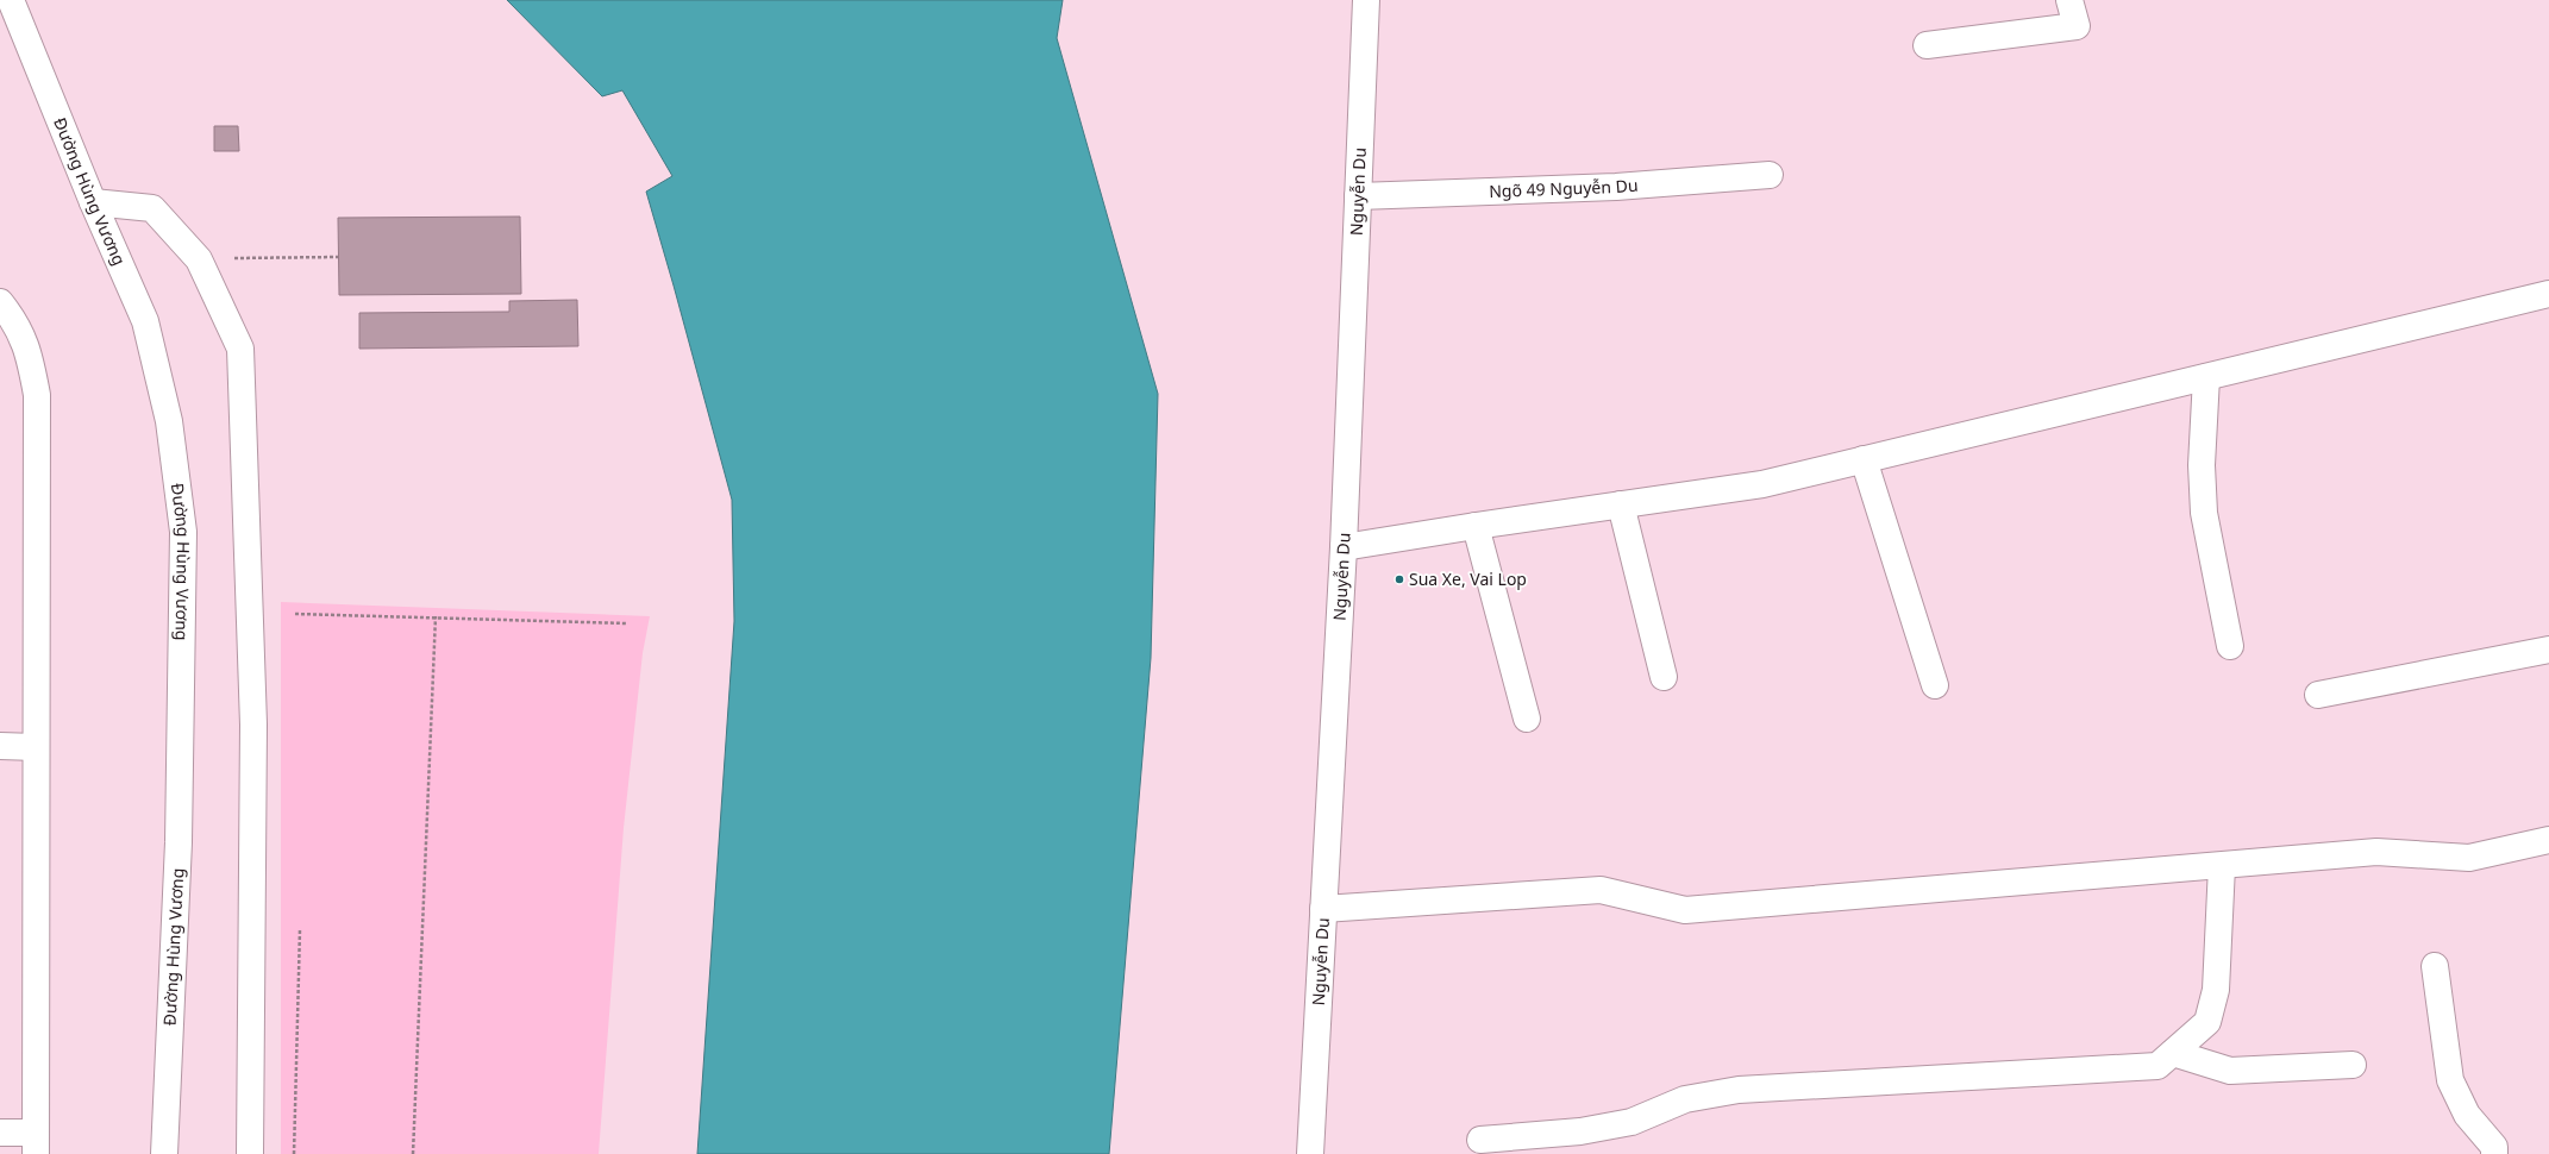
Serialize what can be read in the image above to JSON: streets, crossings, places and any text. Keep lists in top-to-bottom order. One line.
{"streets":{"street":["Ngõ 49 Nguyễn Du","Đường Hùng Vương","Nguyễn Du"]},"crossings":[["Ngõ 49 Nguyễn Du","Nguyễn Du"]],"places":["Sua Xe, Vai Lop"]}
